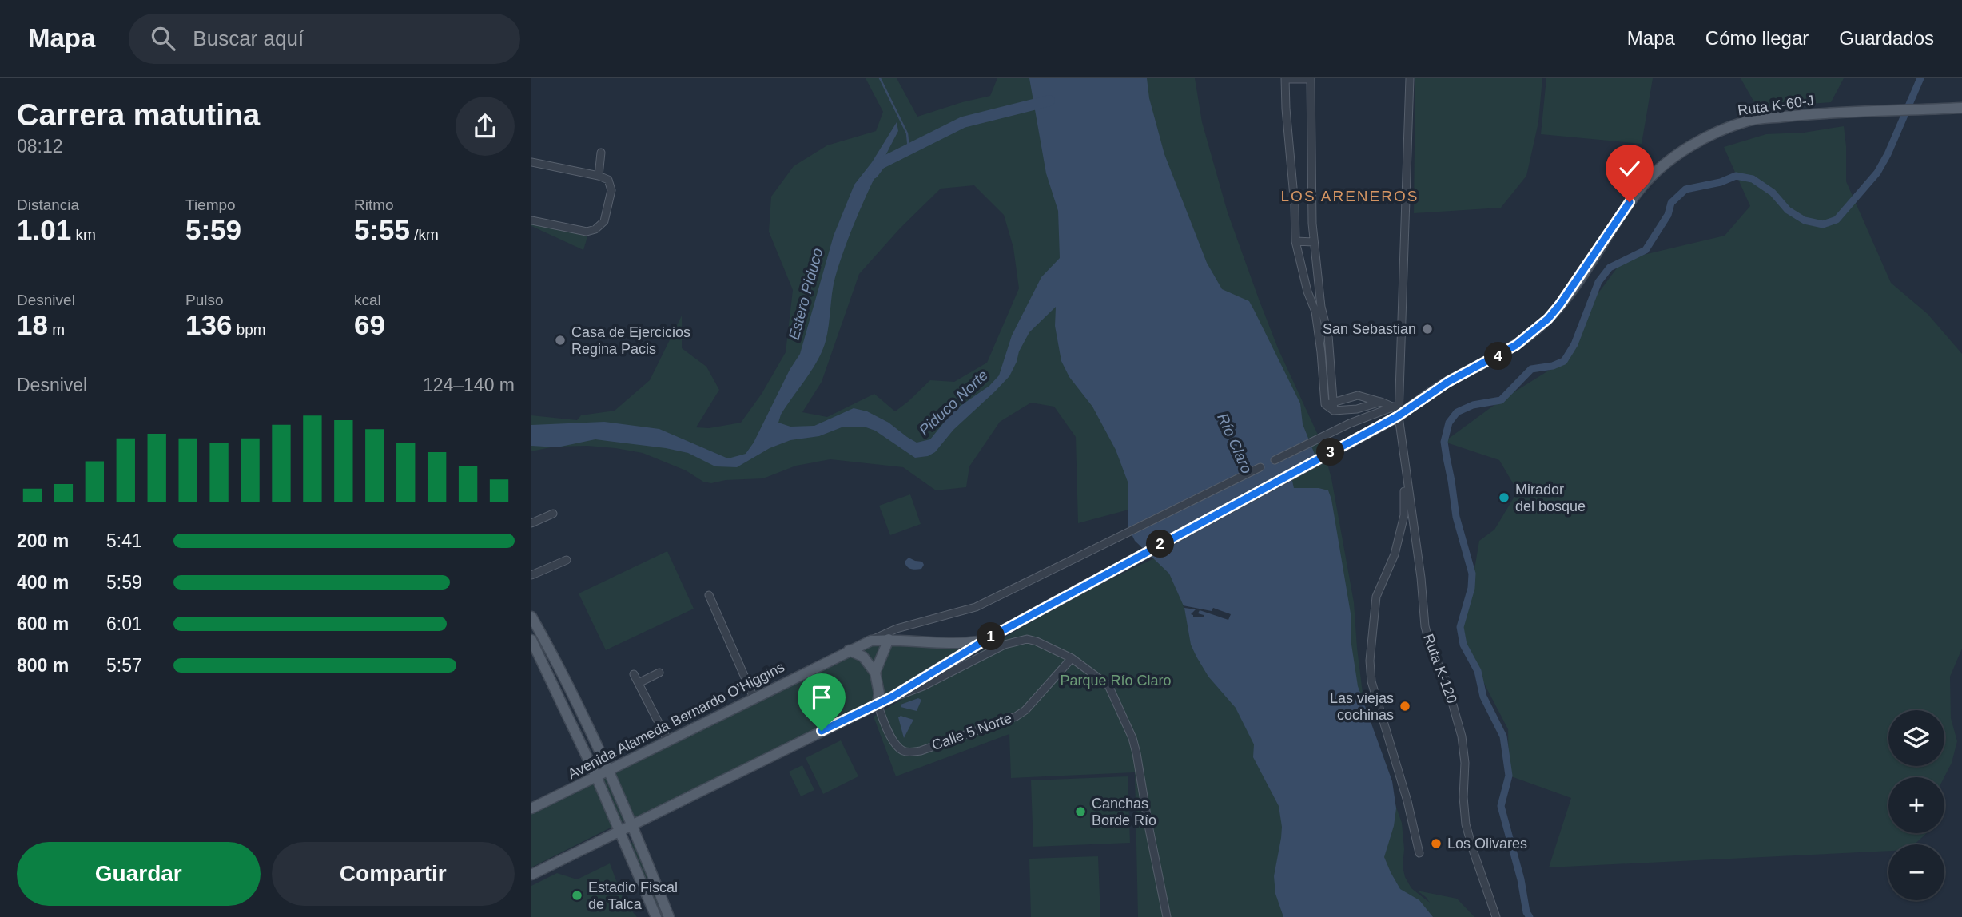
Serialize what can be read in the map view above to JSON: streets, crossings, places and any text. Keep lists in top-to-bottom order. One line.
{"streets":{"main road":["Ruta K-60-J","Avenida Alameda Bernardo O'Higgins"],"street":["Ruta K-120","Calle 5 Norte"]},"crossings":[["Ruta K-60-J","Ruta K-120"],["Ruta K-60-J","Avenida Alameda Bernardo O'Higgins"]],"districts":["LOS ARENEROS"],"water":["Estero Piduco","Piduco Norte","Río Claro"],"parks":["Parque Río Claro"],"places":["San Sebastian","Casa de Ejercicios Regina Pacis","Mirador del bosque","Las viejas cochinas","Canchas Borde Río","Los Olivares","Estadio Fiscal de Talca"],"page":{"header":"Mapa","search":"Buscar aquí","nav":["Mapa","Cómo llegar","Guardados"],"heading":["Carrera matutina","08:12"],"stats":[["Distancia","1.01 km"],["Tiempo","5:59"],["Ritmo","5:55 /km"],["Desnivel","18 m"],["Pulso","136 bpm"],["kcal","69"]],"pins":["4","3","2","1"],"chart":["Desnivel","124–140 m"],"list":[{"name":"200 m","note":"5:41"},{"name":"400 m","note":"5:59"},{"name":"600 m","note":"6:01"},{"name":"800 m","note":"5:57"}],"map_buttons":["+","−"],"buttons":["Guardar","Compartir"]}}
